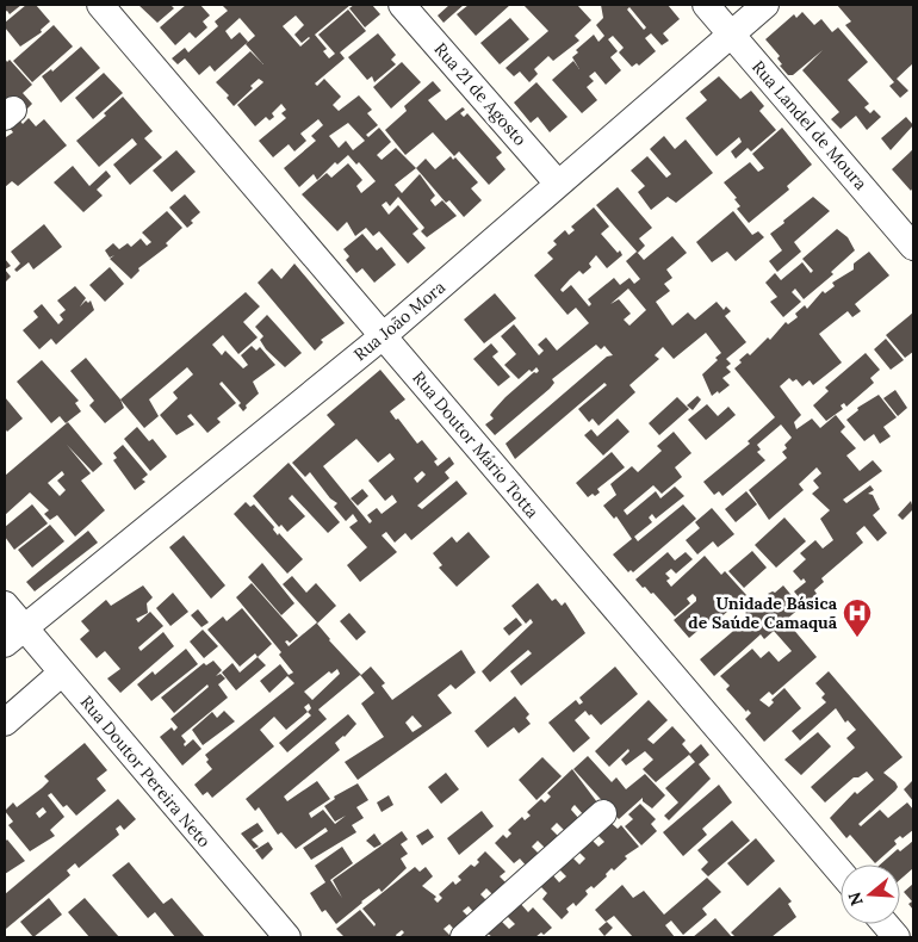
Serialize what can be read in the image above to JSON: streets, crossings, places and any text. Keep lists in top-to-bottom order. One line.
{"streets":{"street":["Rua 21 de Agosto","Rua Landel de Moura","Rua João Mora","Rua Doutor Mário Totta","Rua Doutor Pereira Neto"]},"crossings":[["Rua 21 de Agosto","Rua João Mora"],["Rua Landel de Moura","Rua João Mora"],["Rua João Mora","Rua Doutor Mário Totta"],["Rua João Mora","Rua Doutor Pereira Neto"]],"places":{"hospital":["Unidade Básica de Saúde Camaquã"]},"north":"left"}
